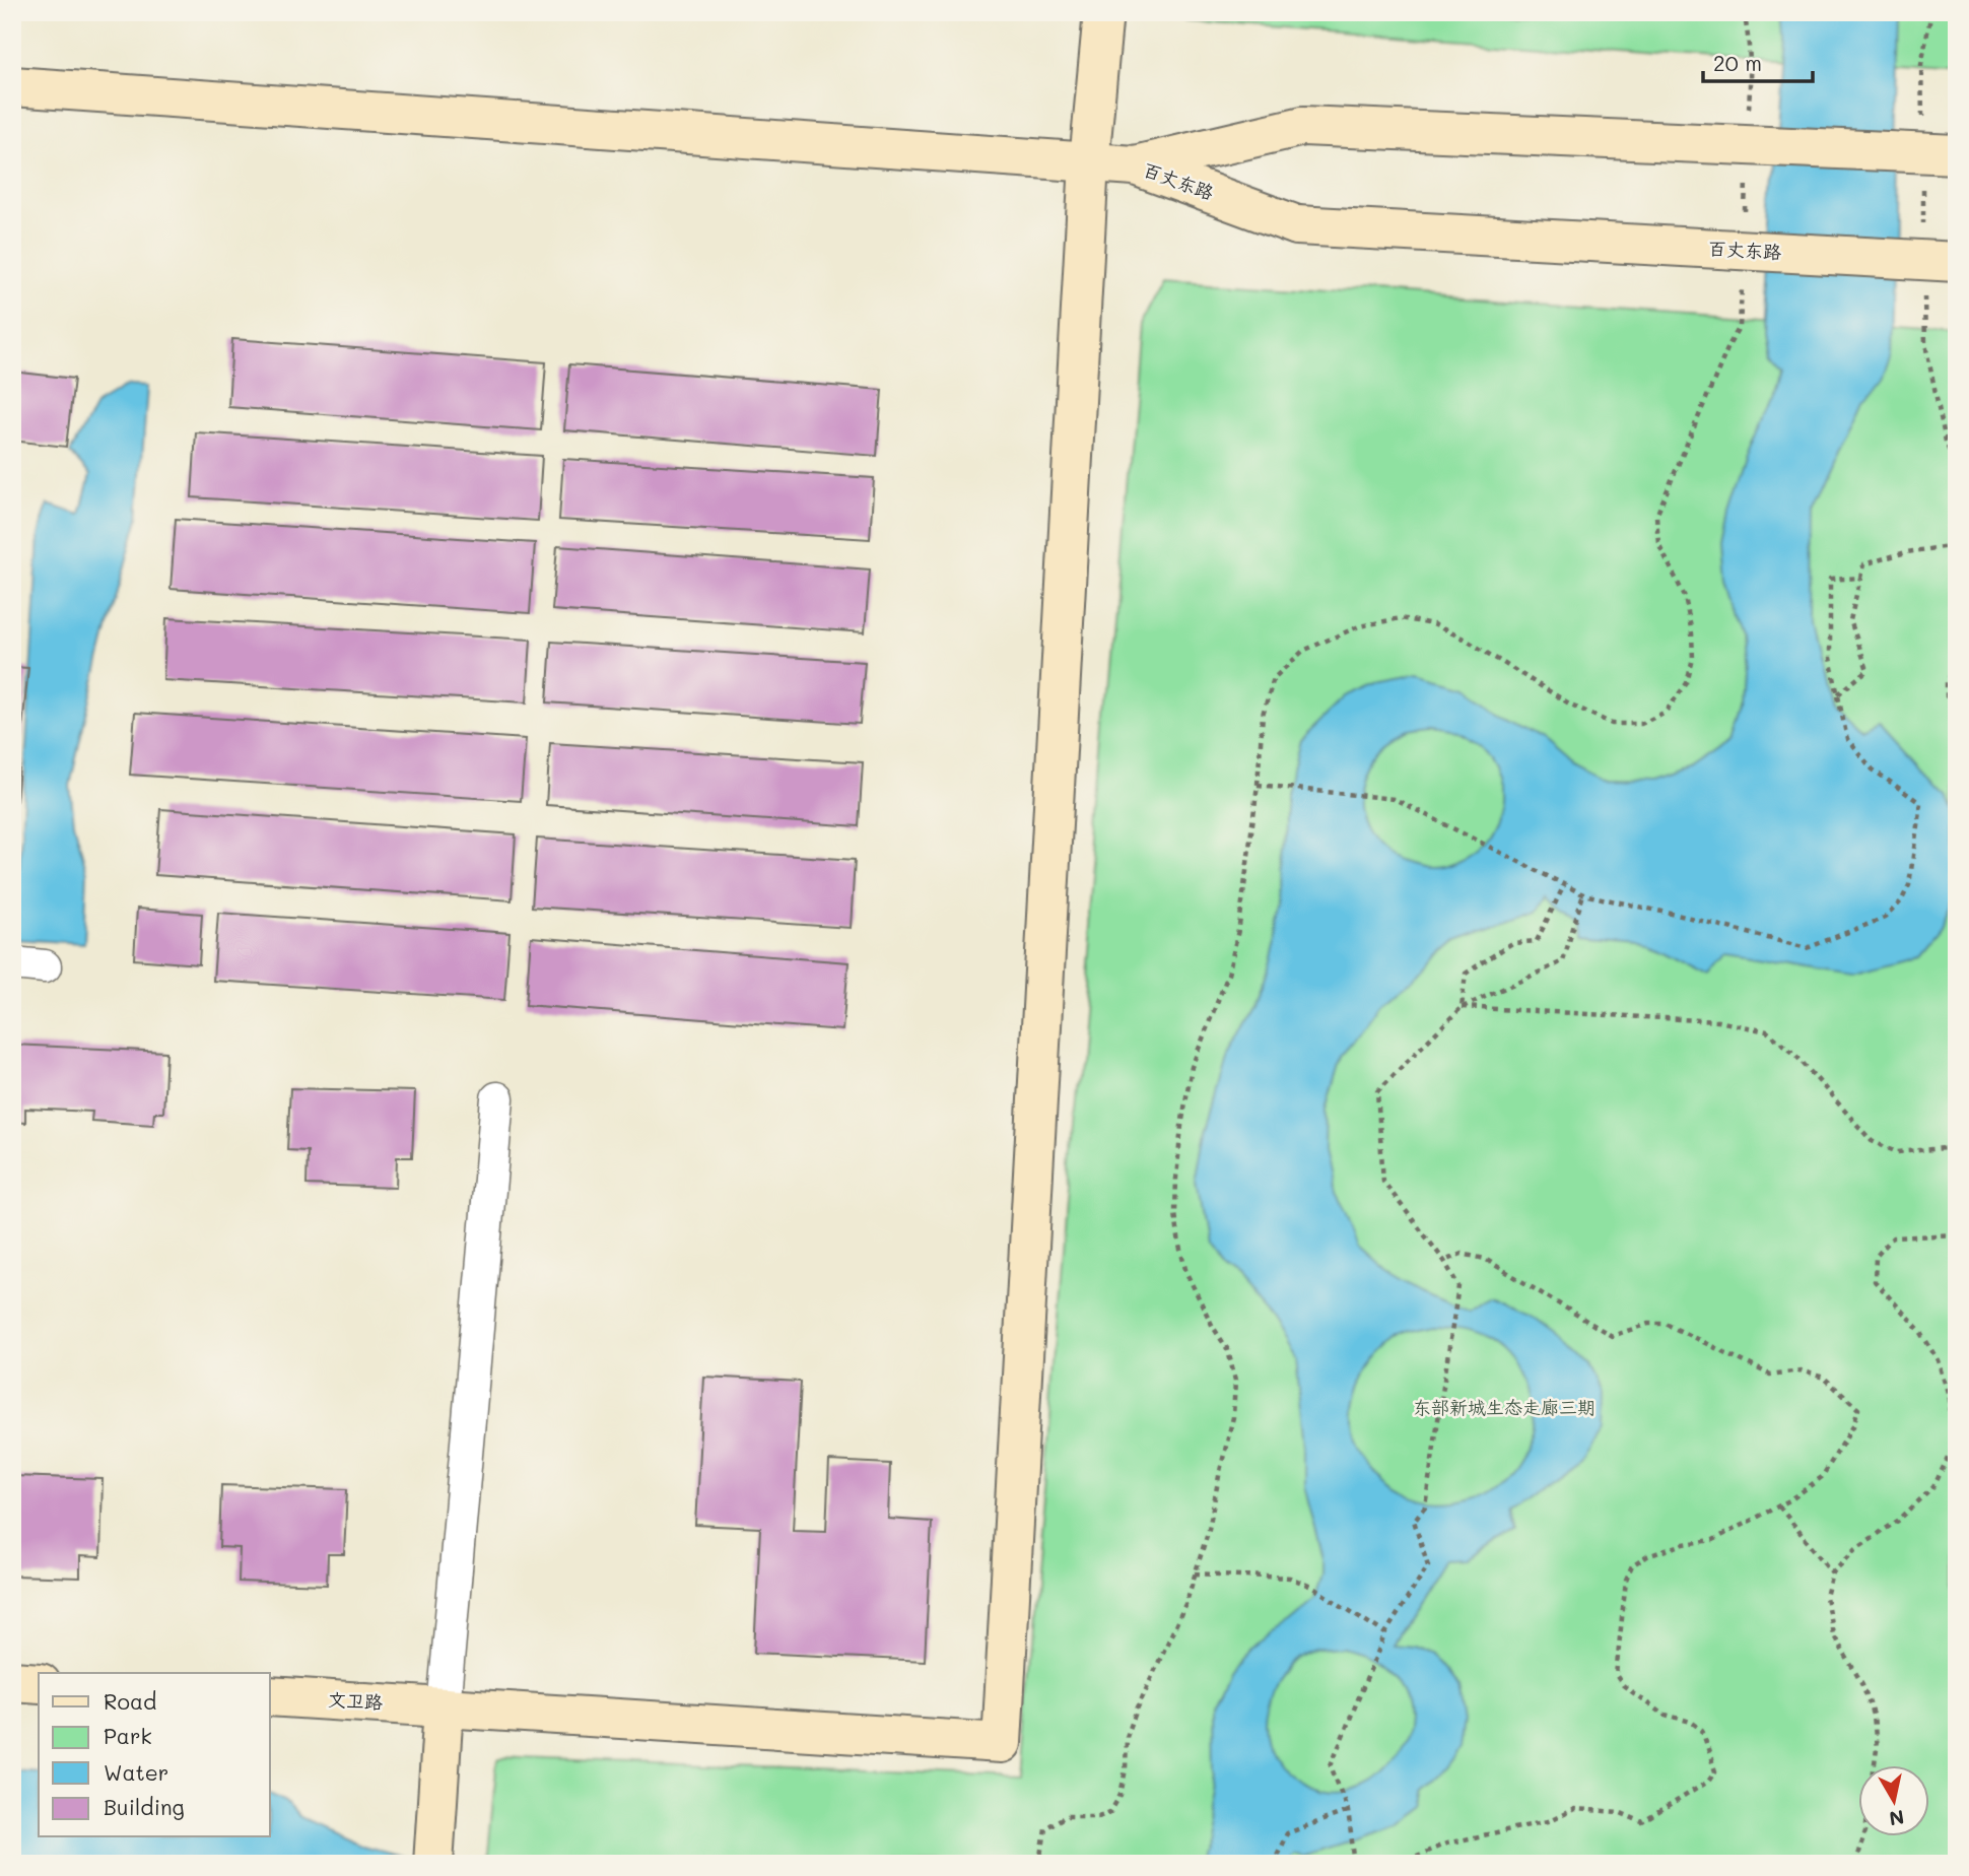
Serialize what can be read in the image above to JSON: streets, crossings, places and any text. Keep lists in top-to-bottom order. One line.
{"streets":{"street":["百丈东路","文卫路"]},"parks":["东部新城生态走廊三期"],"legend":["Road","Park","Water","Building"],"scale_bar":"20 m","north":"bottom"}
